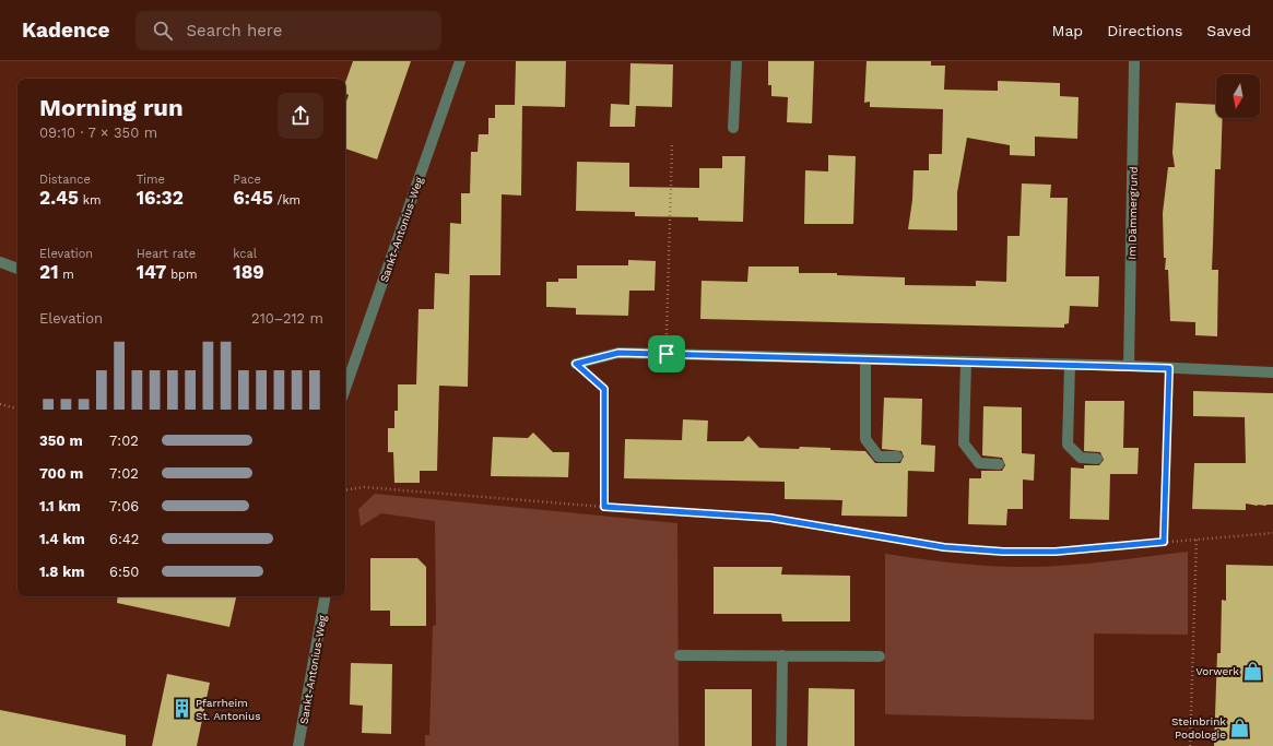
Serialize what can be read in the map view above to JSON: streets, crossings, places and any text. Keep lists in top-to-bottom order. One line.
{"streets":{"street":["Im Dämmergrund","Sankt-Antonius-Weg"]},"places":{"shop":["Vorwerk","Steinbrink Podologie"],"building":["Pfarrheim St. Antonius"]},"north":"bottom","page":{"header":"Kadence","search":"Search here","nav":["Map","Directions","Saved"],"heading":["Morning run","09:10 · 7 × 350 m"],"stats":[["Distance","2.45 km"],["Time","16:32"],["Pace","6:45 /km"],["Elevation","21 m"],["Heart rate","147 bpm"],["kcal","189"]],"chart":["Elevation","210–212 m"],"list":[{"name":"350 m","note":"7:02"},{"name":"700 m","note":"7:02"},{"name":"1.1 km","note":"7:06"},{"name":"1.4 km","note":"6:42"},{"name":"1.8 km","note":"6:50"}]}}
